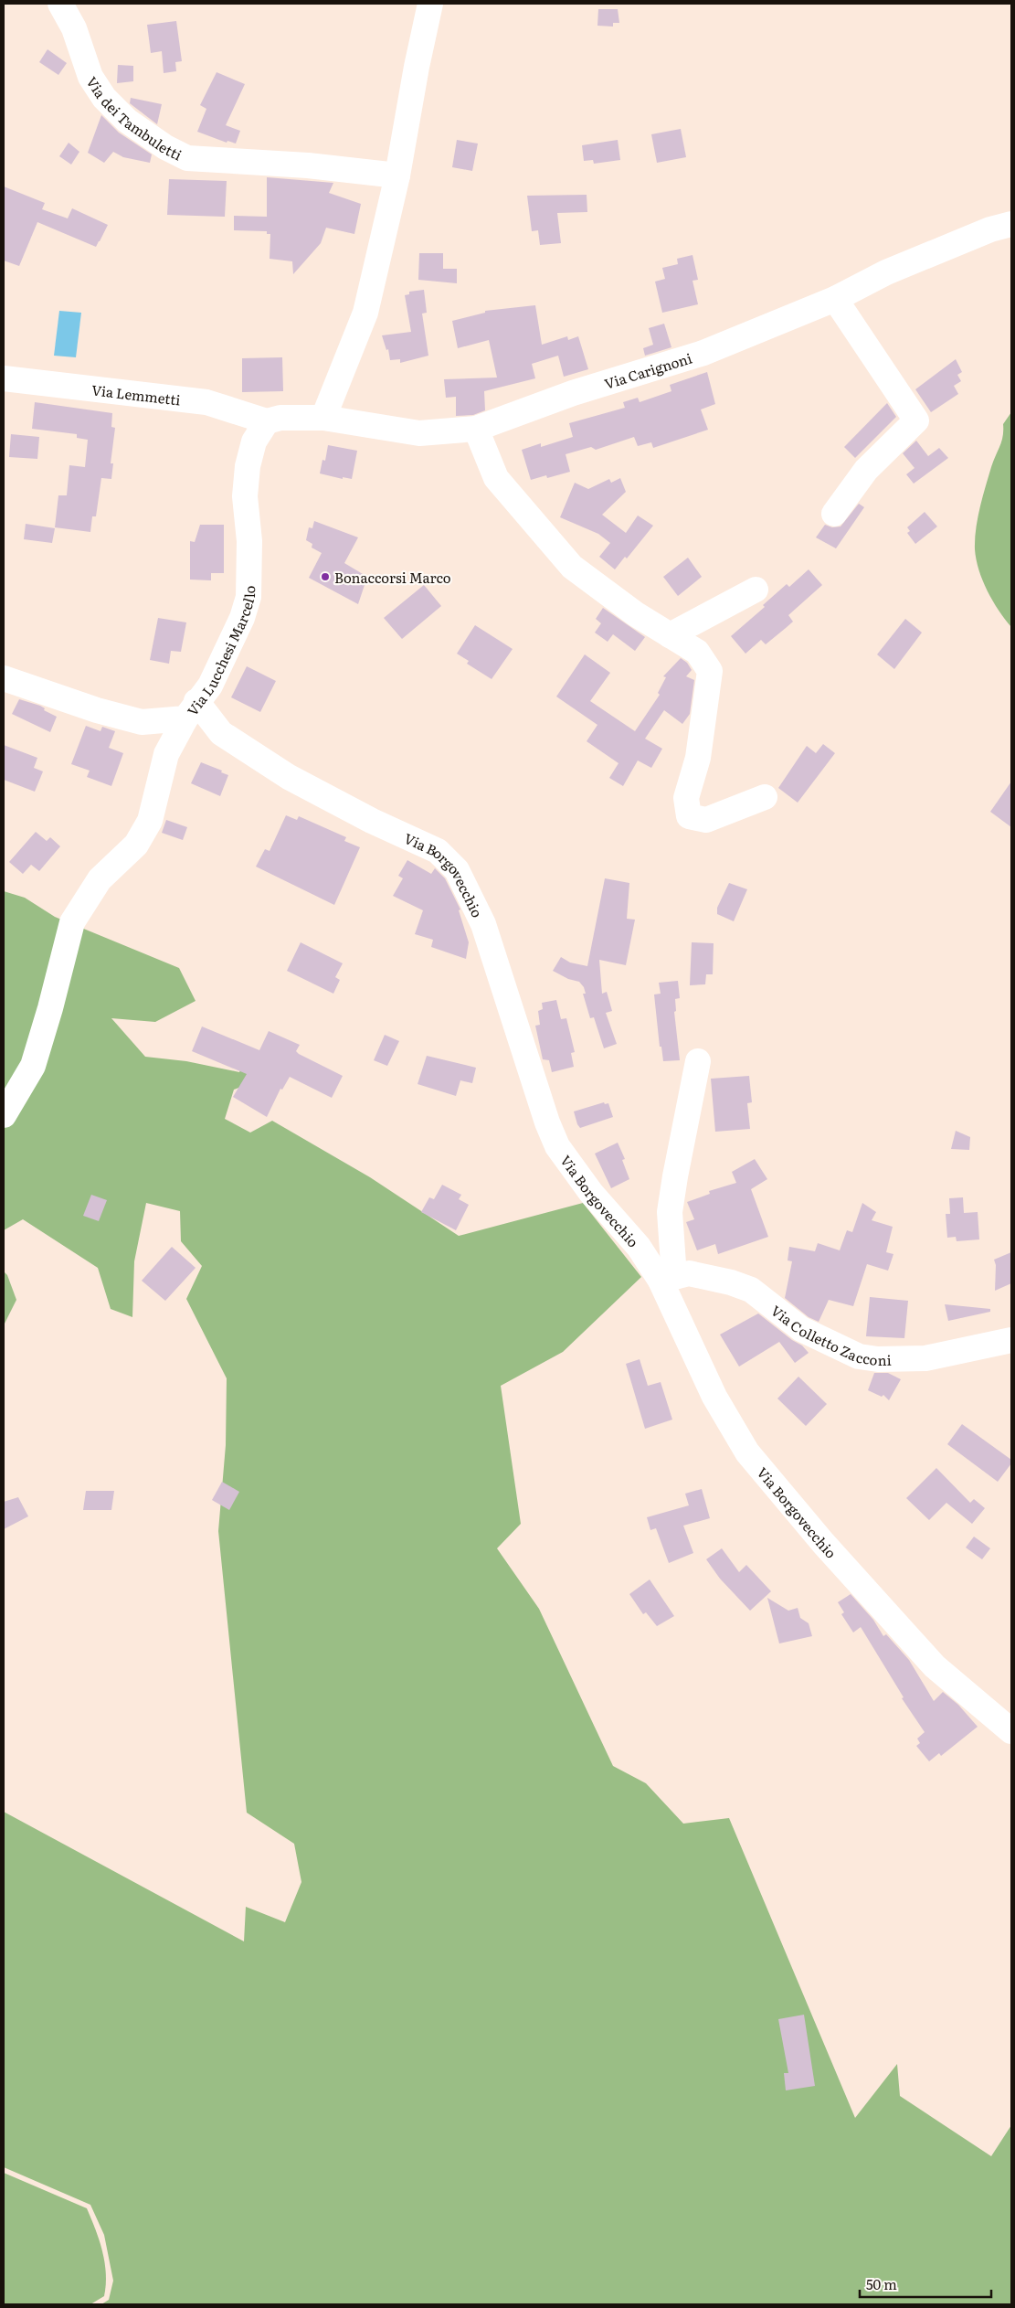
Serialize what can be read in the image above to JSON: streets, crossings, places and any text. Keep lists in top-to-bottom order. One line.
{"streets":{"street":["Via dei Tambuletti","Via Carignoni","Via Lemmetti","Via Lucchesi Marcello","Via Borgovecchio","Via Colletto Zacconi"]},"crossings":[["Via Carignoni","Via Lemmetti"],["Via Carignoni","Via Lucchesi Marcello"],["Via Lemmetti","Via Lucchesi Marcello"],["Via Lucchesi Marcello","Via Borgovecchio"],["Via Borgovecchio","Via Colletto Zacconi"]],"places":["Bonaccorsi Marco"],"scale_bar":"50 m"}
